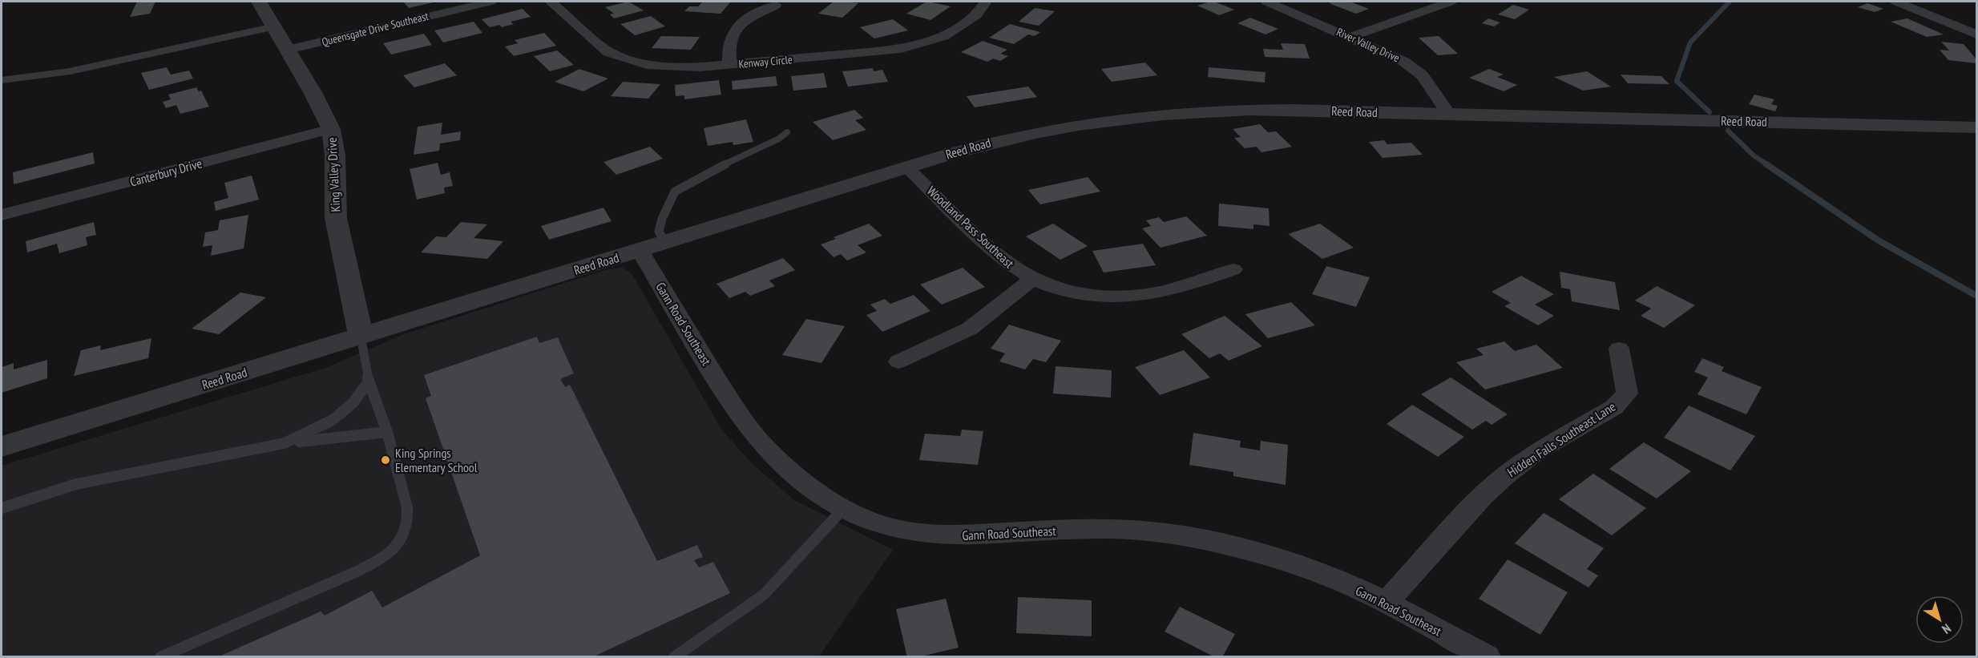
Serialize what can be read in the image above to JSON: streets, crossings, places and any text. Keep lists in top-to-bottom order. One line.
{"streets":{"street":["Queensgate Drive Southeast","River Valley Drive","Kenway Circle","Reed Road","Canterbury Drive","King Valley Drive","Woodland Pass Southeast","Gann Road Southeast","Hidden Falls Southeast Lane"]},"crossings":[["Queensgate Drive Southeast","King Valley Drive"],["River Valley Drive","Reed Road"],["Reed Road","King Valley Drive"],["Reed Road","Woodland Pass Southeast"],["Reed Road","Gann Road Southeast"],["Canterbury Drive","King Valley Drive"],["Gann Road Southeast","Hidden Falls Southeast Lane"]],"places":["King Springs Elementary School"],"north":"bottom right"}
